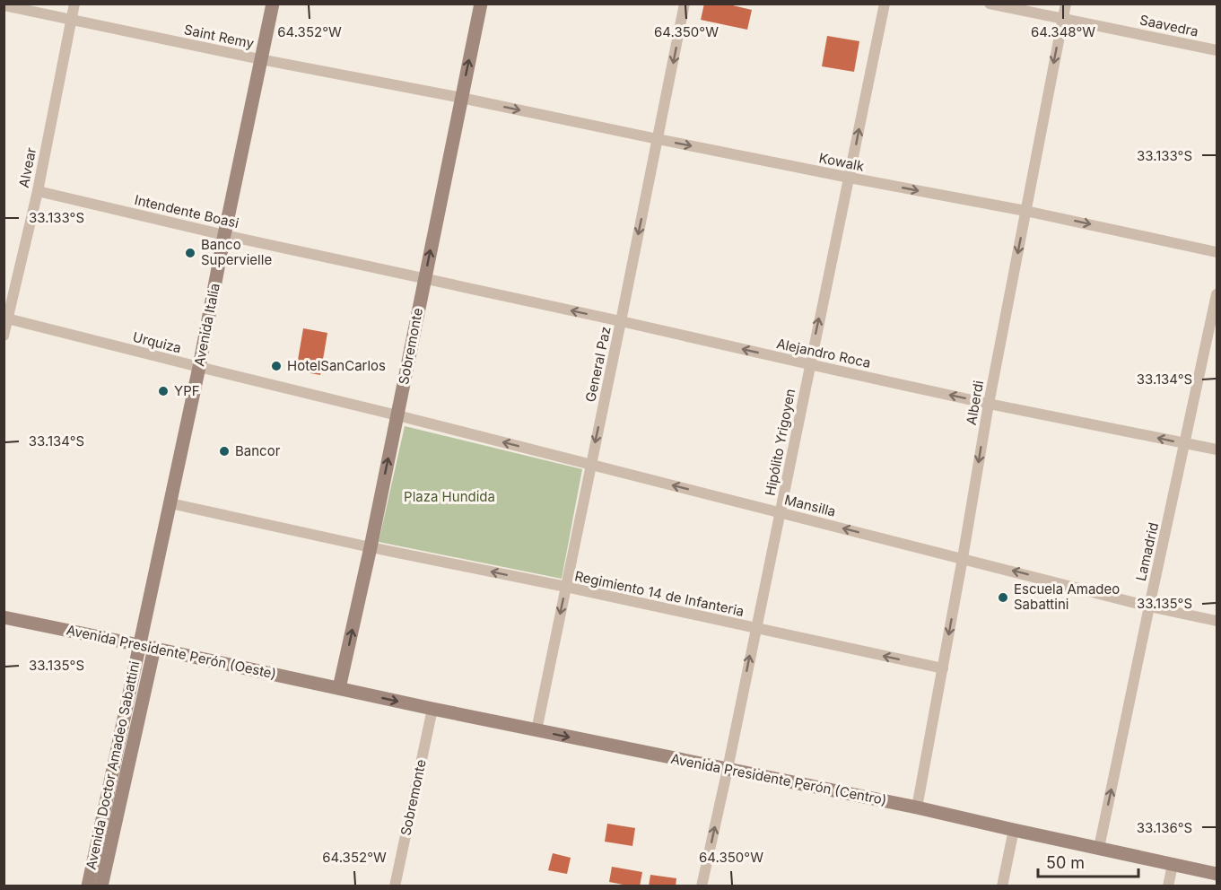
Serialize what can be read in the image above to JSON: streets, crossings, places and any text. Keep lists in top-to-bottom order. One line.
{"streets":{"main road":["Avenida Italia","Sobremonte","Avenida Presidente Perón (Oeste)","Avenida Doctor Amadeo Sabattini","Avenida Presidente Perón (Centro)"],"street":["Saavedra","Saint Remy","Kowalk","Alvear","Intendente Boasi","Urquiza","Alejandro Roca","General Paz","Alberdi","Hipólito Yrigoyen","Mansilla","Lamadrid","Regimiento 14 de Infanteria"]},"crossings":[["Saavedra","Alberdi"],["Saint Remy","Kowalk"],["Saint Remy","Alvear"],["Saint Remy","Avenida Italia"],["Saint Remy","Sobremonte"],["Kowalk","Sobremonte"],["Kowalk","General Paz"],["Kowalk","Alberdi"],["Kowalk","Hipólito Yrigoyen"],["Alvear","Intendente Boasi"],["Alvear","Urquiza"],["Intendente Boasi","Avenida Italia"],["Intendente Boasi","Sobremonte"],["Intendente Boasi","Alejandro Roca"],["Avenida Italia","Urquiza"],["Avenida Italia","Regimiento 14 de Infanteria"],["Avenida Italia","Avenida Presidente Perón (Oeste)"],["Avenida Italia","Avenida Doctor Amadeo Sabattini"],["Urquiza","Sobremonte"],["Urquiza","Mansilla"],["Sobremonte","Alejandro Roca"],["Sobremonte","Mansilla"],["Sobremonte","Regimiento 14 de Infanteria"],["Sobremonte","Avenida Presidente Perón (Oeste)"],["Sobremonte","Avenida Presidente Perón (Centro)"],["Alejandro Roca","General Paz"],["Alejandro Roca","Alberdi"],["Alejandro Roca","Hipólito Yrigoyen"],["Alejandro Roca","Lamadrid"],["General Paz","Mansilla"],["General Paz","Regimiento 14 de Infanteria"],["General Paz","Avenida Presidente Perón (Centro)"],["Alberdi","Mansilla"],["Alberdi","Regimiento 14 de Infanteria"],["Alberdi","Avenida Presidente Perón (Centro)"],["Hipólito Yrigoyen","Mansilla"],["Hipólito Yrigoyen","Regimiento 14 de Infanteria"],["Hipólito Yrigoyen","Avenida Presidente Perón (Centro)"],["Mansilla","Lamadrid"],["Lamadrid","Avenida Presidente Perón (Centro)"],["Avenida Presidente Perón (Oeste)","Avenida Doctor Amadeo Sabattini"],["Avenida Presidente Perón (Oeste)","Avenida Presidente Perón (Centro)"]],"one_way":["Kowalk","Sobremonte","Alejandro Roca","General Paz","Alberdi","Hipólito Yrigoyen","Mansilla","Lamadrid","Regimiento 14 de Infanteria"],"parks":["Plaza Hundida"],"places":["Banco Supervielle","HotelSanCarlos","YPF","Bancor","Escuela Amadeo Sabattini"],"scale_bar":"50 m","coordinates":["64.352°W","64.350°W","64.348°W","33.133°S","33.134°S","33.135°S","33.136°S"]}
